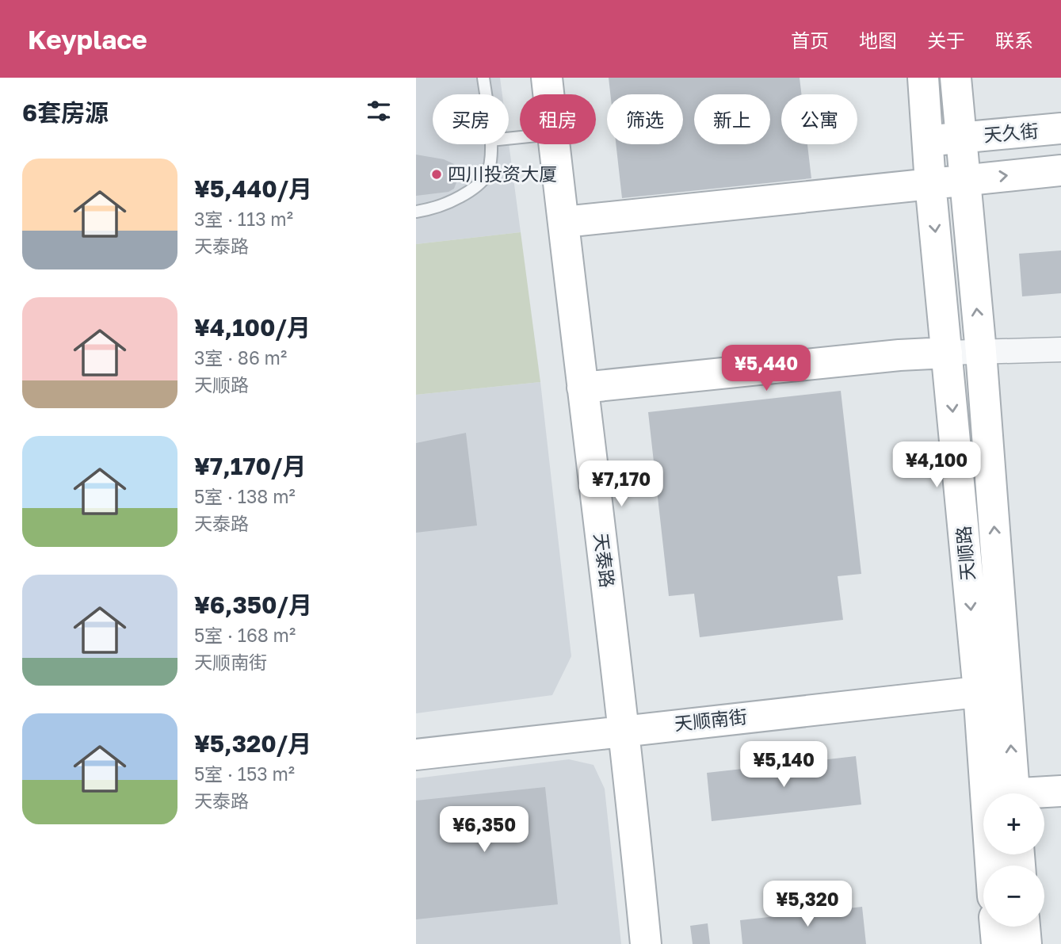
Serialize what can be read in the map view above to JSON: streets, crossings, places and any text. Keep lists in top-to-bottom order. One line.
{"streets":{"street":["天久街","天顺路","天泰路","天顺南街"]},"crossings":[["天久街","天顺路"],["天顺路","天顺南街"],["天泰路","天顺南街"]],"places":["四川投资大厦"],"page":{"header":"Keyplace","nav":["首页","地图","关于","联系"],"heading":"6套房源","chip":["买房","租房","筛选","新上","公寓"],"list":[{"name":"¥5,440/月","note":"3室 · 113 m² · 天泰路"},{"name":"¥4,100/月","note":"3室 · 86 m² · 天顺路"},{"name":"¥7,170/月","note":"5室 · 138 m² · 天泰路"},{"name":"¥6,350/月","note":"5室 · 168 m² · 天顺南街"},{"name":"¥5,320/月","note":"5室 · 153 m² · 天泰路"}],"price":["¥5,440","¥4,100","¥7,170","¥5,140","¥6,350","¥5,320"],"map_buttons":["+","−"]}}
